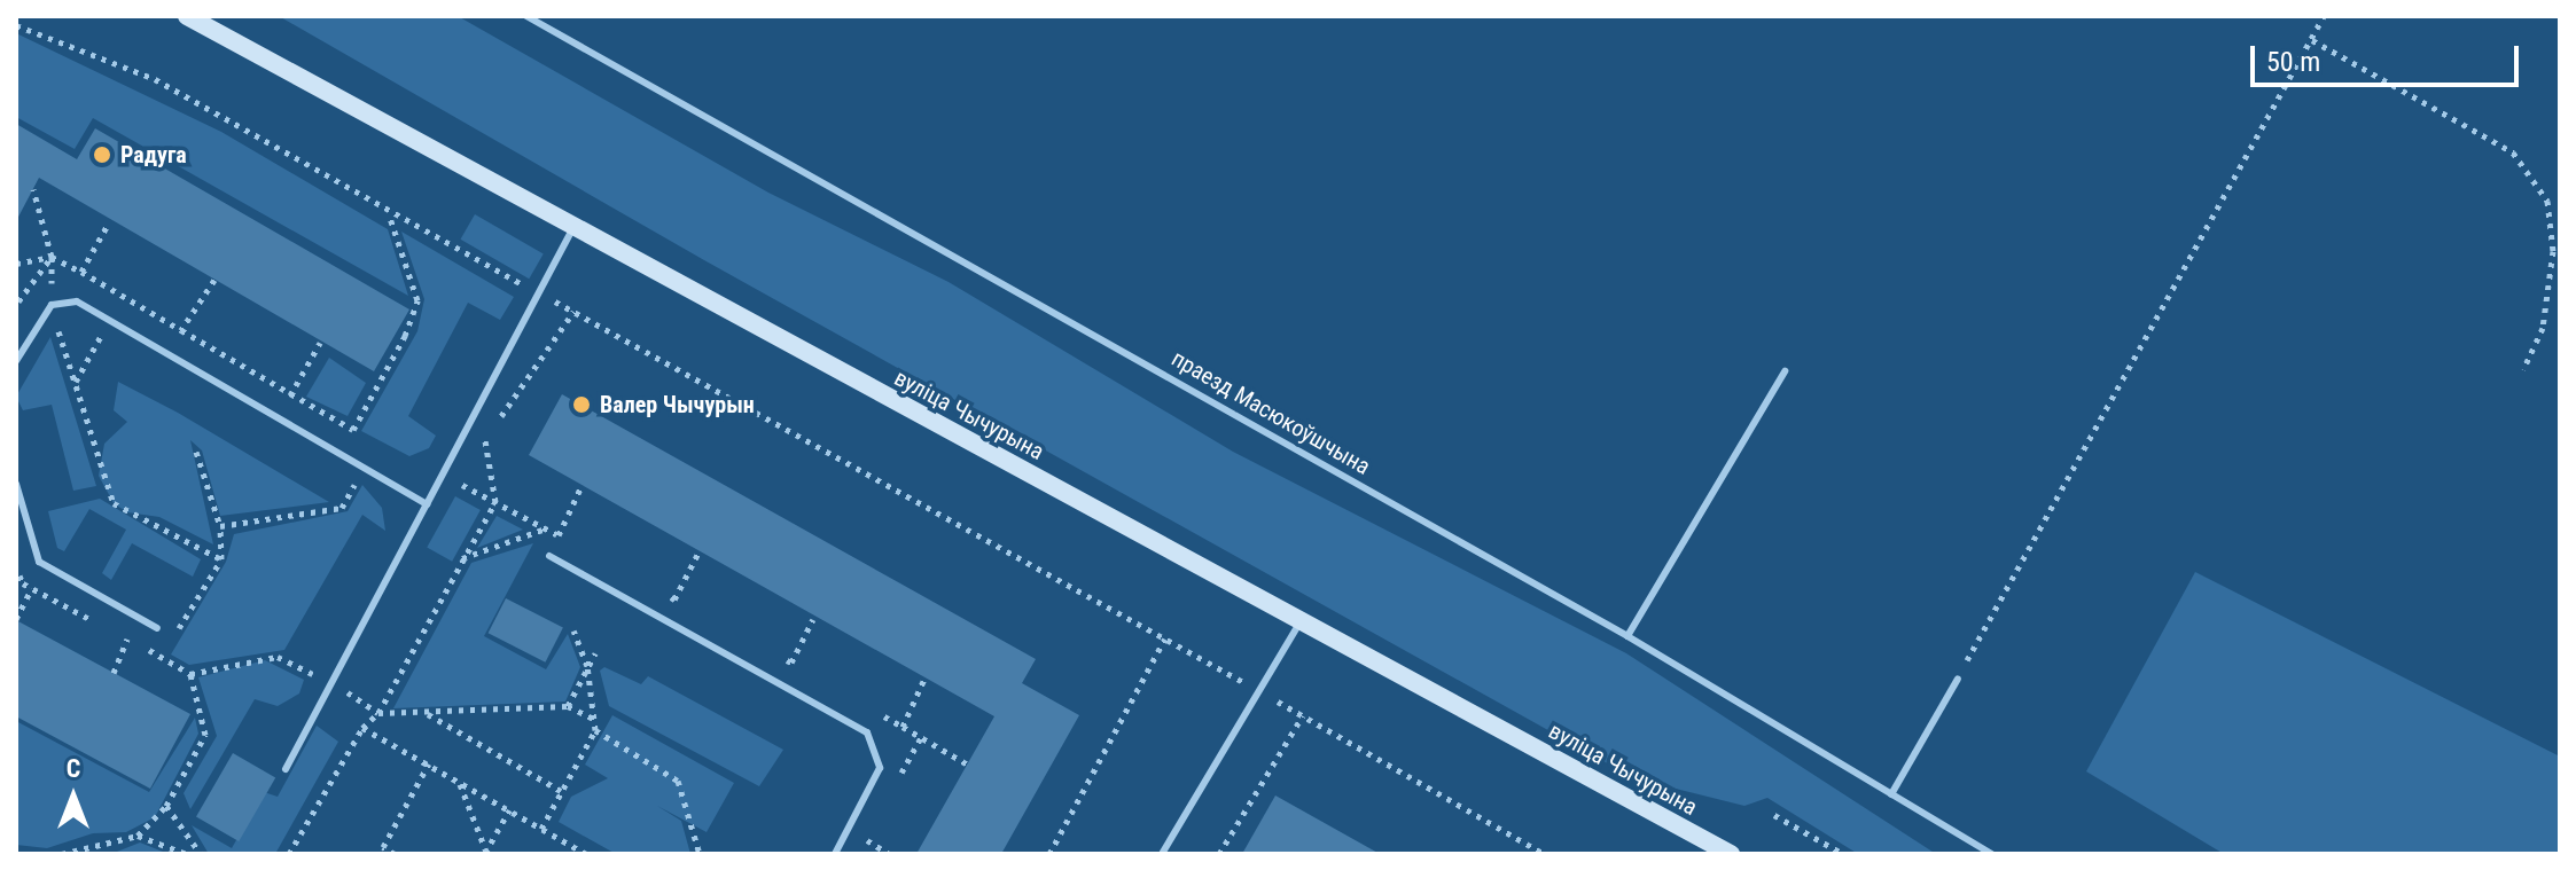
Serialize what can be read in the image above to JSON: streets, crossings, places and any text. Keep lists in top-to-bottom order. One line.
{"streets":{"main road":["вуліца Чычурына"],"lane":["праезд Масюкоўшчына"]},"places":["Радуга","Валер Чычурын"],"scale_bar":"50 m","north":"top"}
